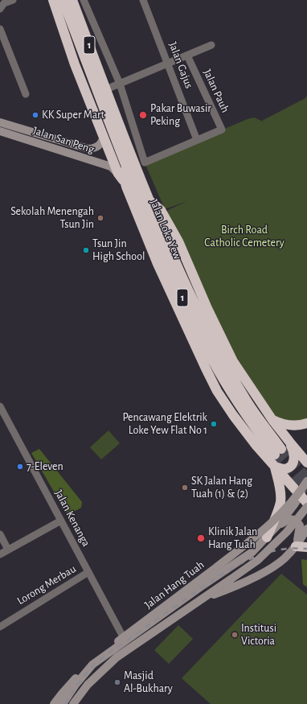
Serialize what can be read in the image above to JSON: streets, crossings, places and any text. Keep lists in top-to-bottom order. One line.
{"streets":{"highway":["1","Jalan Loke Yew"],"main road":["Jalan San Peng","Jalan Hang Tuah"],"street":["Jalan Gajus","Jalan Pauh","Jalan Kenanga","Lorong Merbau"]},"crossings":[["Jalan Gajus","Jalan Pauh"],["Jalan Kenanga","Lorong Merbau"],["Jalan Kenanga","Jalan Hang Tuah"]],"parks":["Birch Road Catholic Cemetery"],"places":["KK Super Mart","Pakar Buwasir Peking","Sekolah Menengah Tsun Jin","Tsun Jin High School","Pencawang Elektrik Loke Yew Flat No 1","7-Eleven","SK Jalan Hang Tuah (1) & (2)","Klinik Jalan Hang Tuah","Institusi Victoria","Masjid Al-Bukhary"]}
